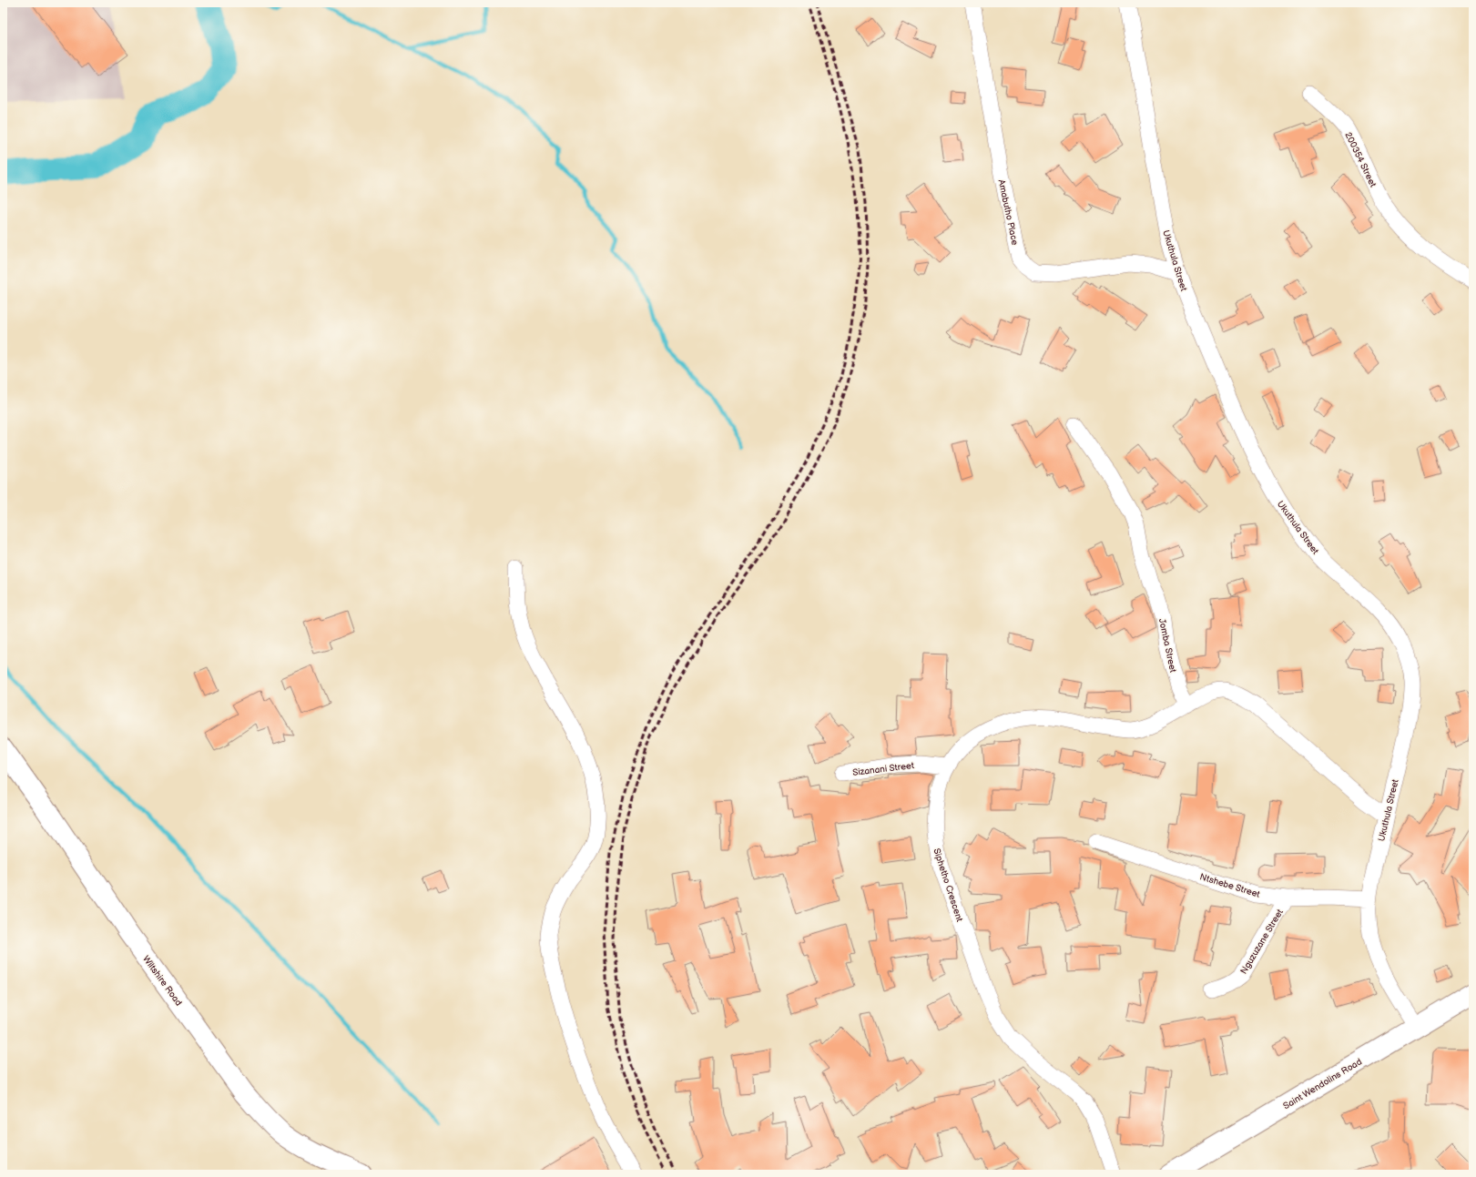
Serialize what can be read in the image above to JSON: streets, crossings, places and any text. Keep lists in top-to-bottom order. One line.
{"streets":{"street":["200354 Street","Amabutho Place","Ukuthula Street","Jomba Street","Sizanani Street","Siphetho Crescent","Ntshebe Street","Nguzuzane Street","Wiltshire Road","Saint Wendolins Road"]},"crossings":[["Amabutho Place","Ukuthula Street"],["Ukuthula Street","Ntshebe Street"],["Ukuthula Street","Saint Wendolins Road"],["Jomba Street","Siphetho Crescent"],["Sizanani Street","Siphetho Crescent"],["Ntshebe Street","Nguzuzane Street"]]}
